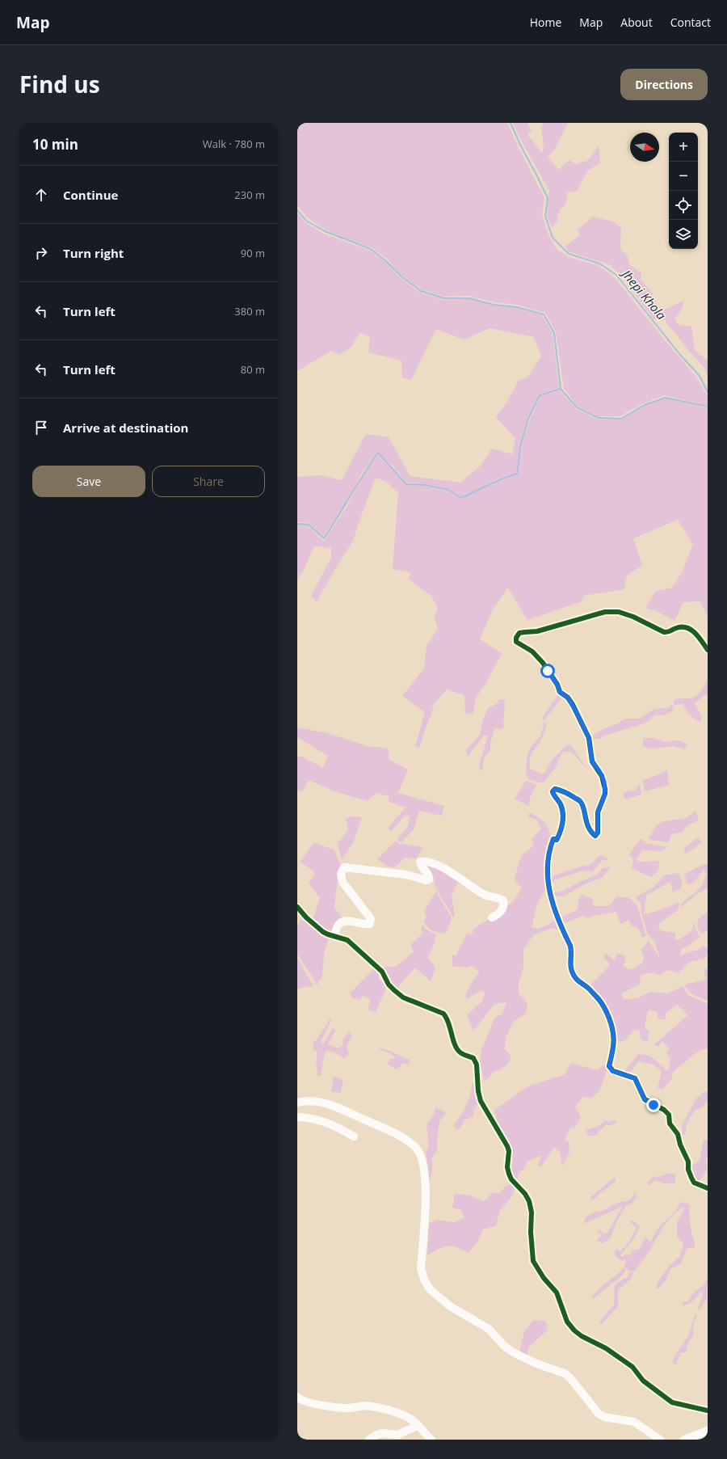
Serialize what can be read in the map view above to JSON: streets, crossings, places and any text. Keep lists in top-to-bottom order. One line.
{"water":["Jhepi Khola"],"north":"right","page":{"header":"Map","nav":["Home","Map","About","Contact"],"title":"Find us","buttons":["Directions",["Save","Share"]],"heading":["10 min","Walk · 780 m"],"map_buttons":["+","−"],"list":[["Continue","230 m"],["Turn right","90 m"],["Turn left","380 m"],["Turn left","80 m"],"Arrive at destination"]}}
